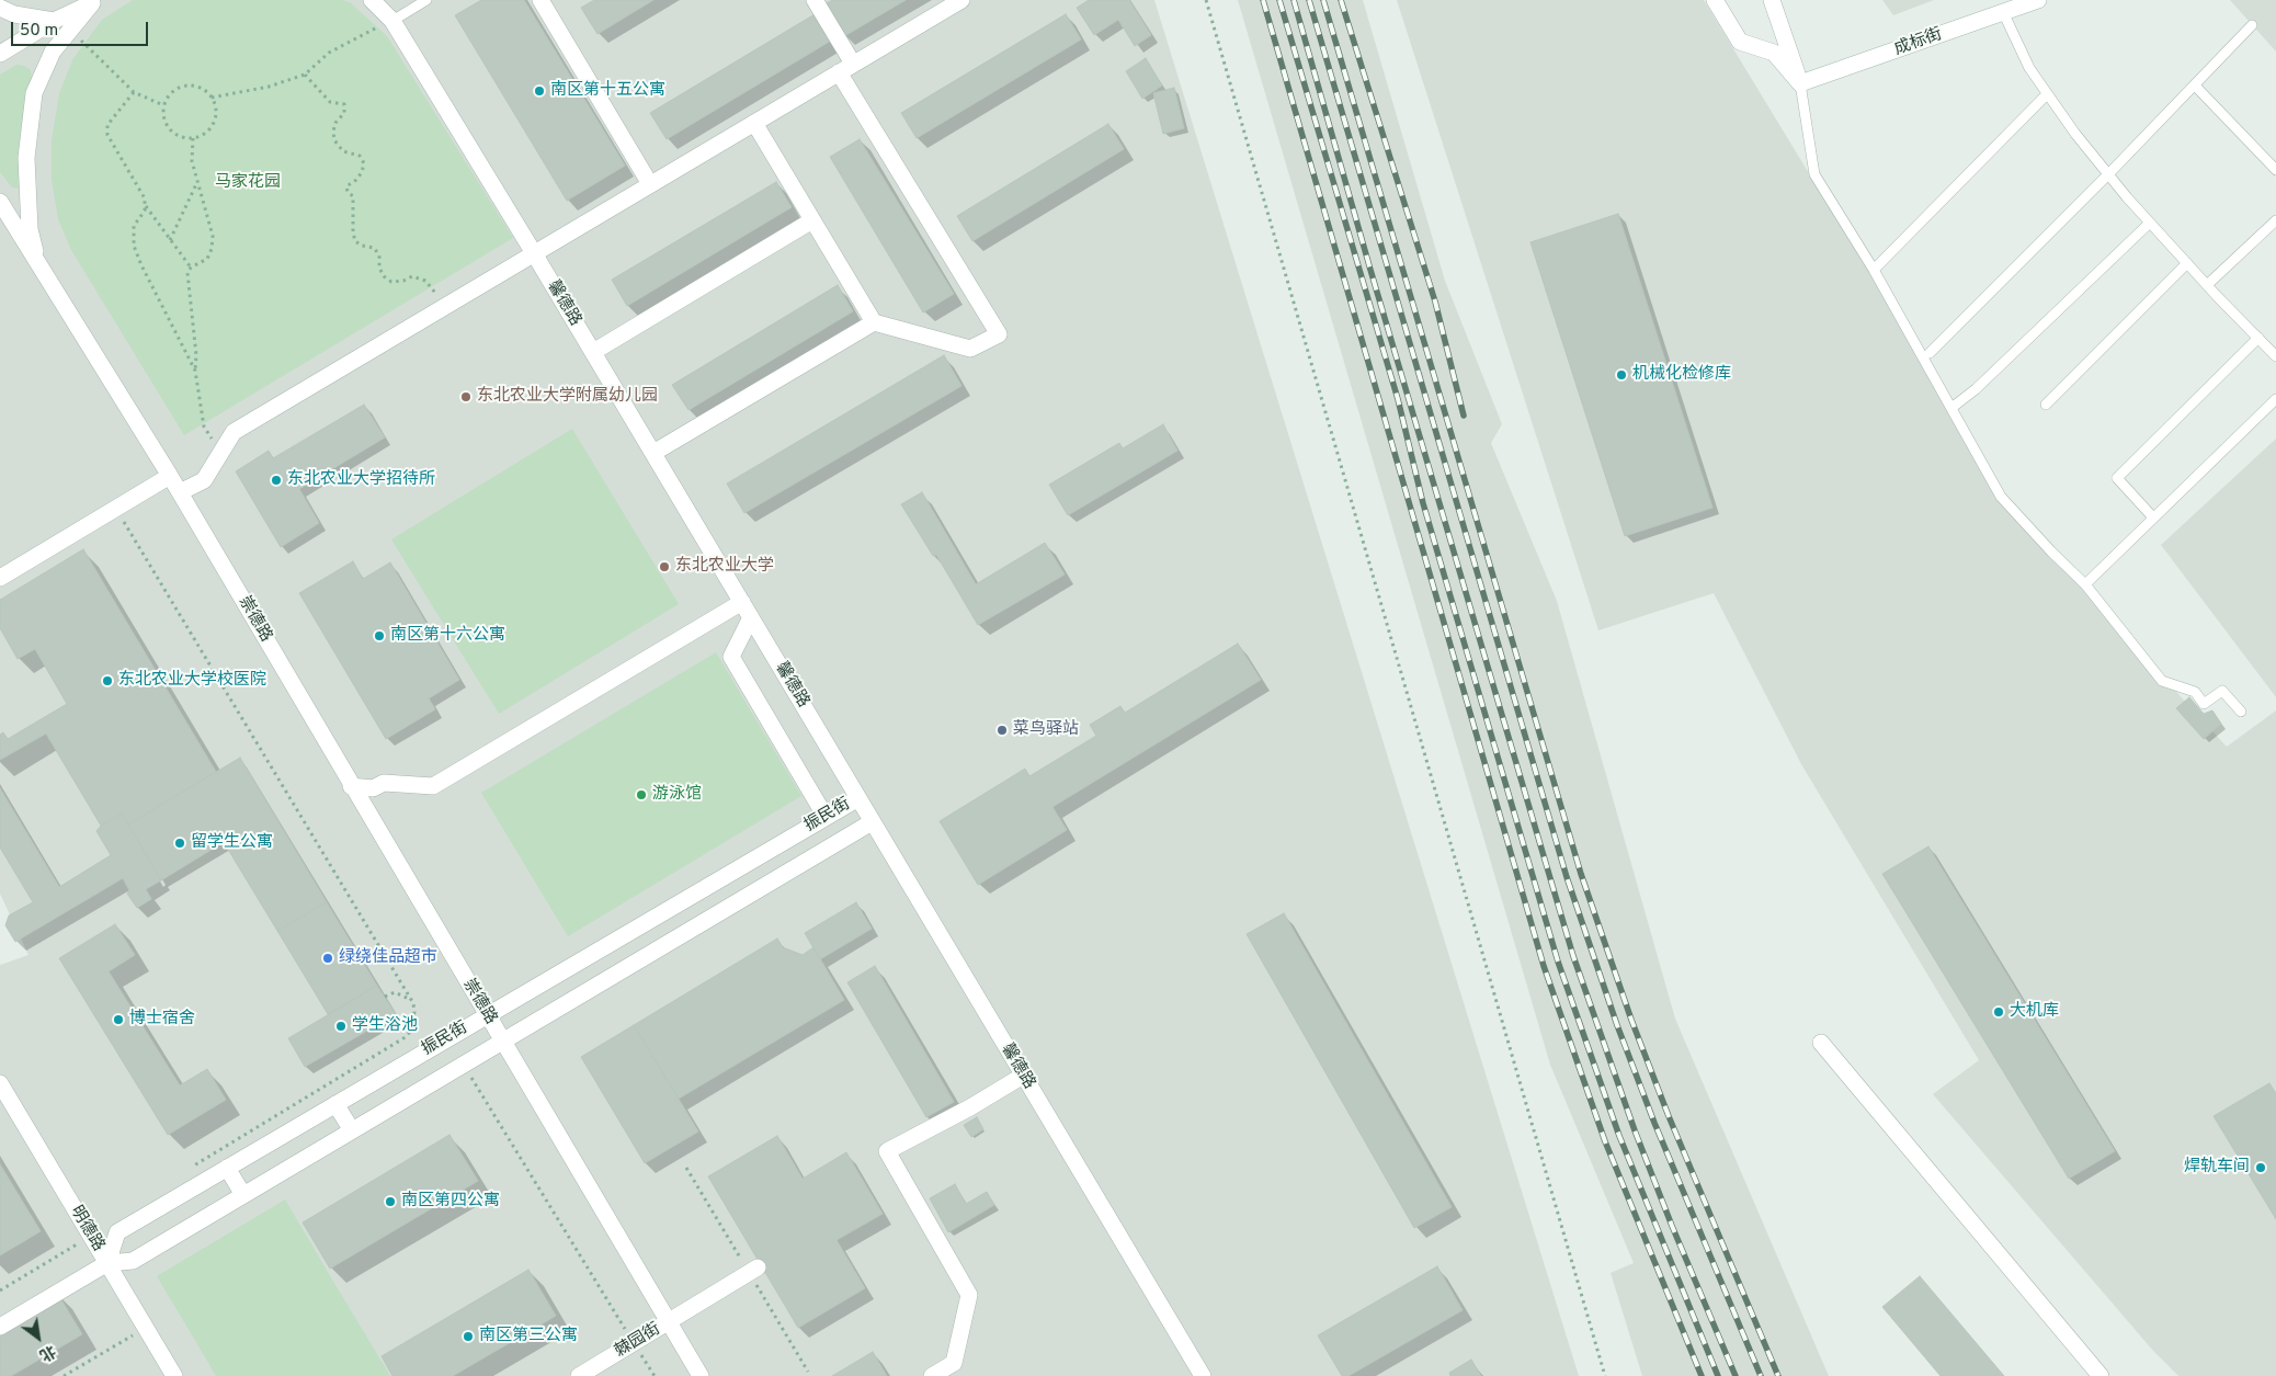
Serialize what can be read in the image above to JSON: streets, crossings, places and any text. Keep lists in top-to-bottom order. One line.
{"streets":{"street":["成标街","馨德路","崇德路","振民街","明德路","棘园街"]},"crossings":[["馨德路","振民街"],["崇德路","振民街"],["崇德路","棘园街"],["振民街","明德路"]],"parks":["马家花园"],"places":["南区第十五公寓","机械化检修库","东北农业大学附属幼儿园","东北农业大学招待所","东北农业大学","南区第十六公寓","东北农业大学校医院","菜鸟驿站","游泳馆","留学生公寓","绿绕佳品超市","大机库","博士宿舍","学生浴池","焊轨车间","南区第四公寓","南区第三公寓"],"scale_bar":"50 m","north":"bottom right"}
